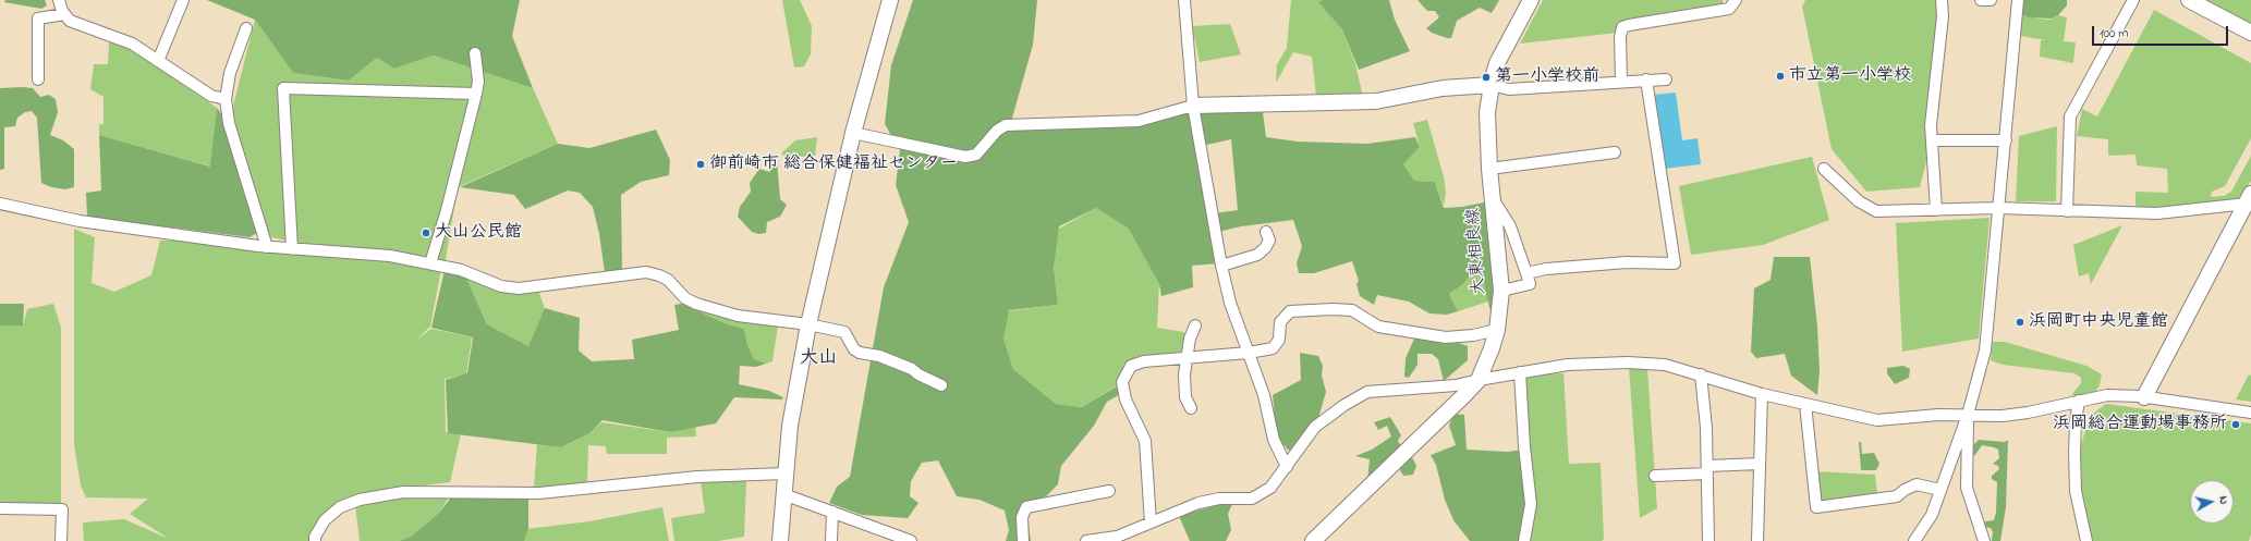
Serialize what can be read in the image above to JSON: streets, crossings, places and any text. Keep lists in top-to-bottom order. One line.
{"streets":{"street":["大東相良線"]},"districts":["大山"],"places":["市立第一小学校","第一小学校前","御前崎市 総合保健福祉センター","大山公民館","浜岡町中央児童館","浜岡総合運動場事務所"],"scale_bar":"100 m","north":"right"}
